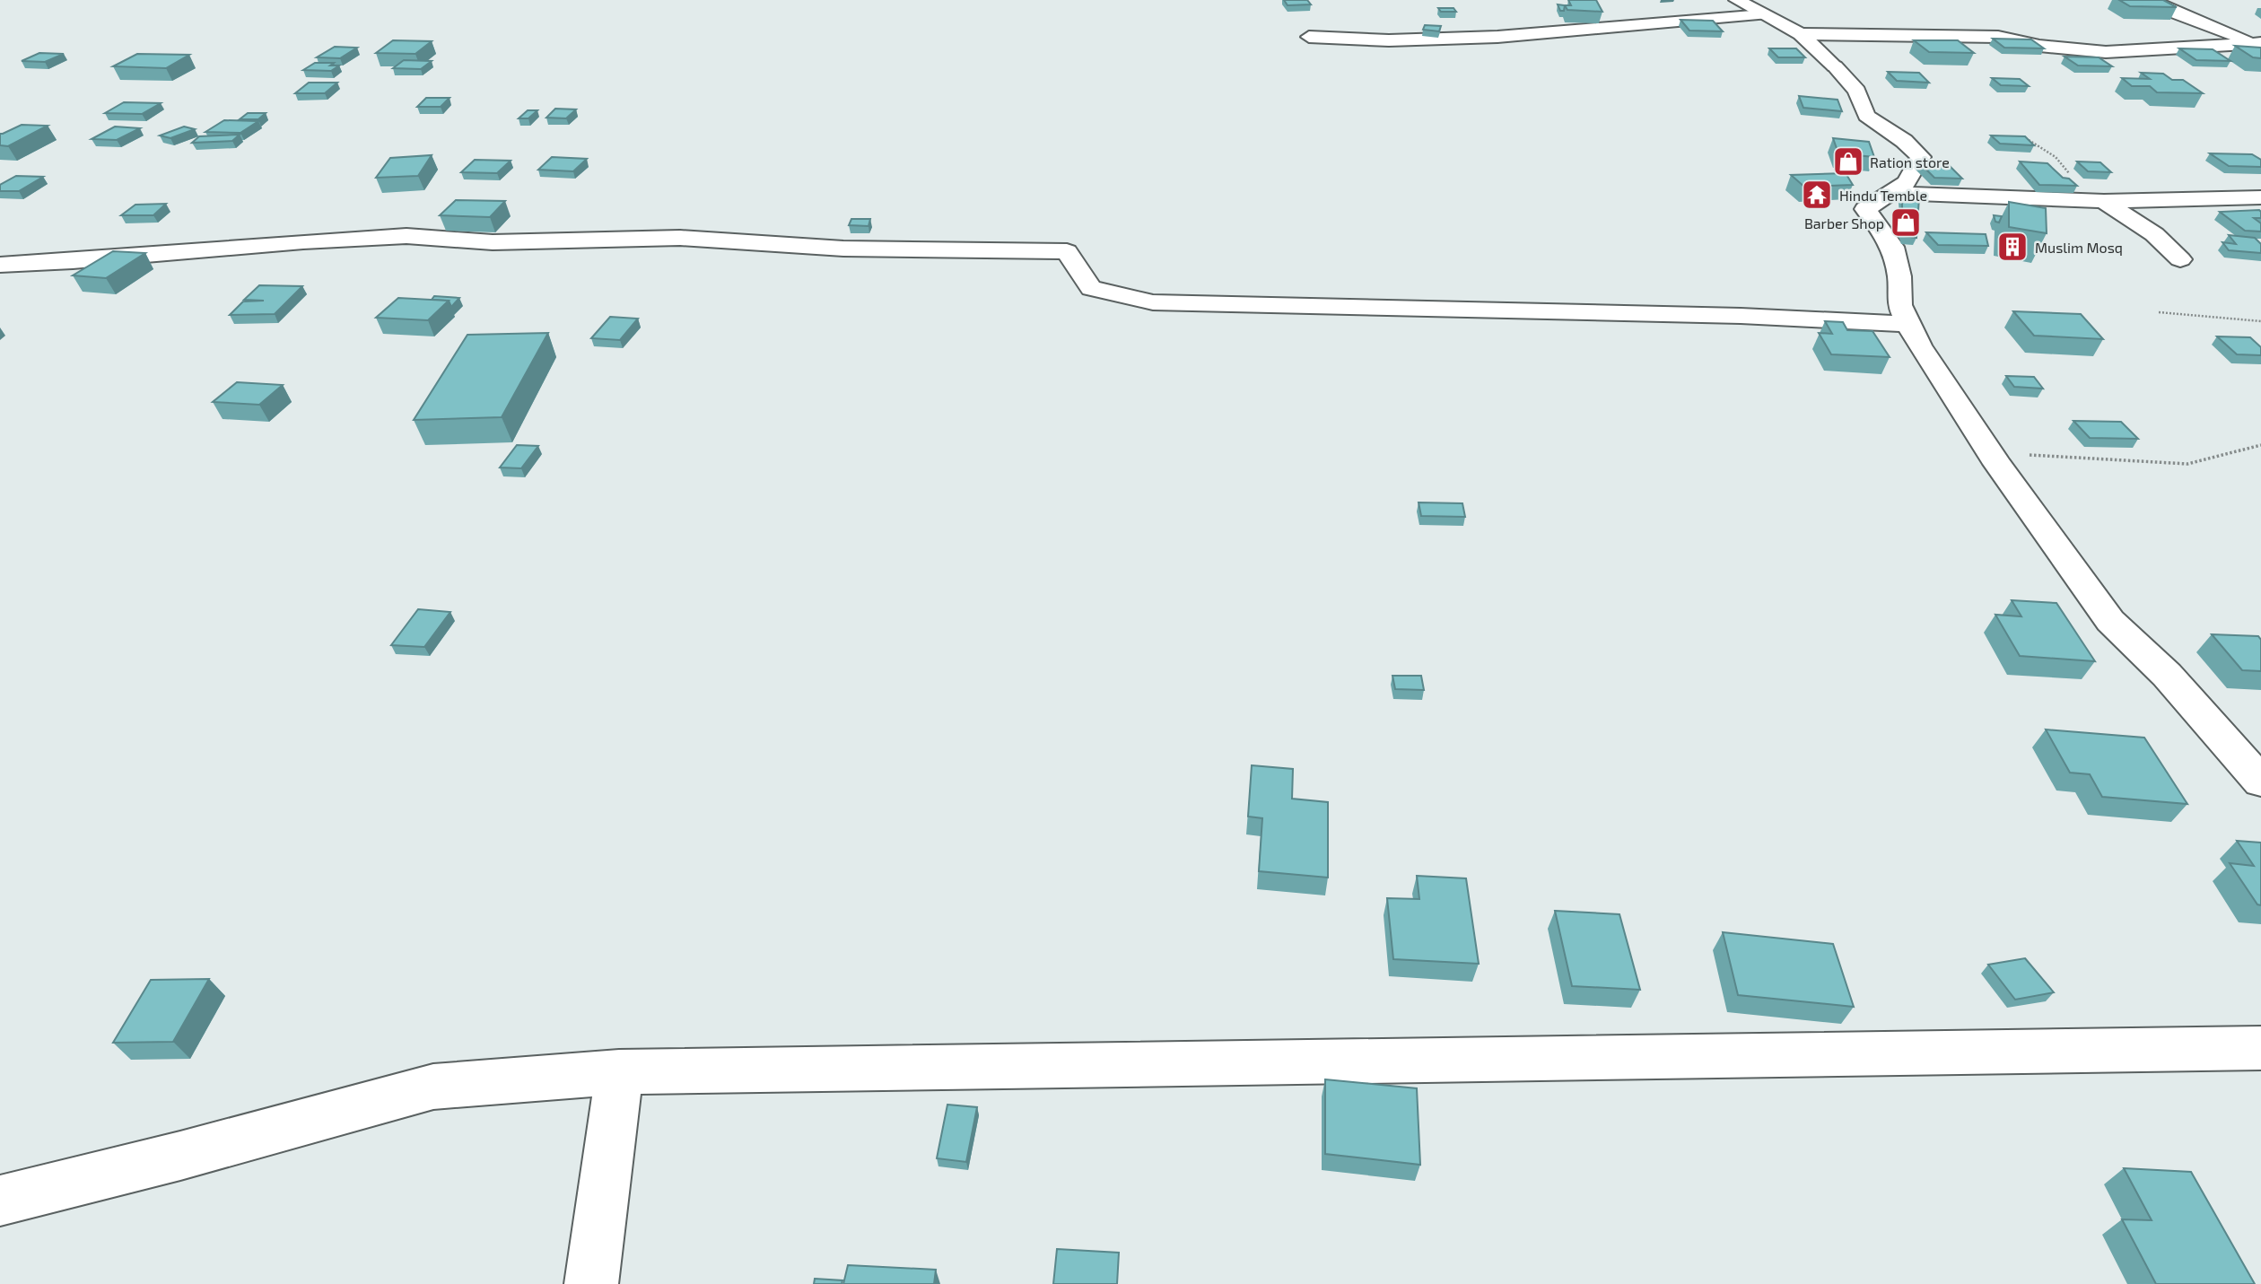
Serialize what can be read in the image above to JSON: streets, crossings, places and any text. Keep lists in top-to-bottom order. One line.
{"places":{"shop":["Ration store","Barber Shop"],"temple":["Hindu Temble"],"building":["Muslim Mosq"]}}
